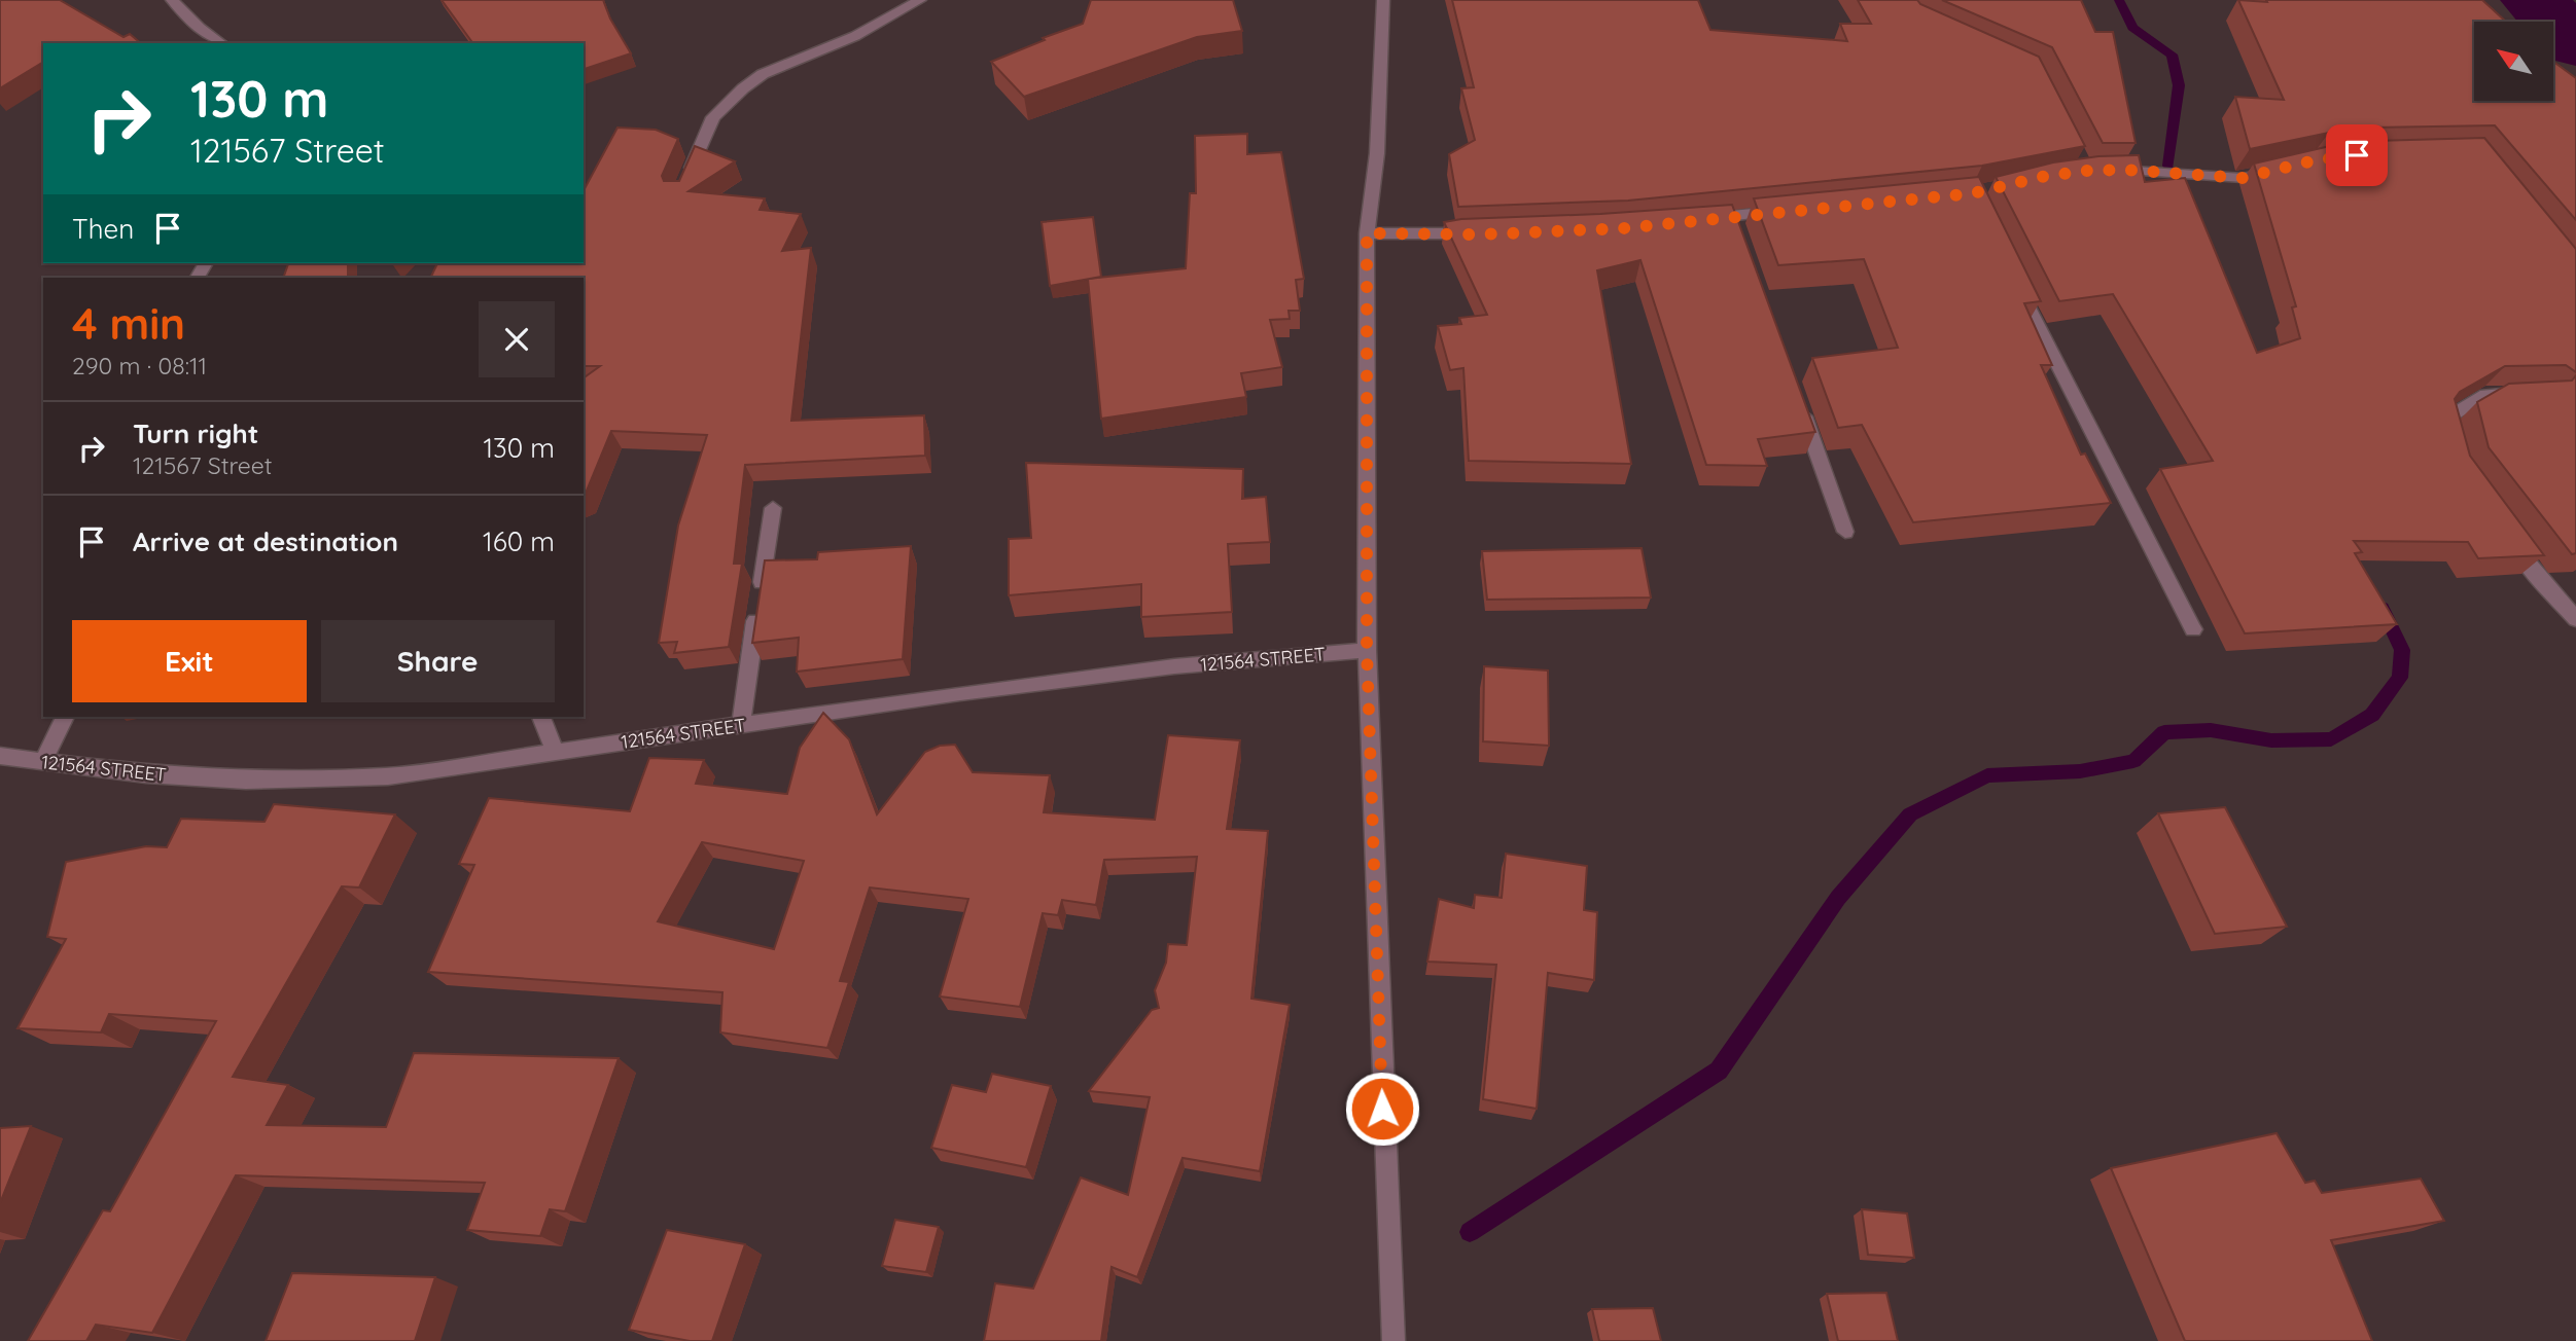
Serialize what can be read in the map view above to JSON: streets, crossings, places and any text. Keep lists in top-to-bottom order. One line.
{"streets":{"street":["121564 STREET"]},"north":"top left","page":{"turn":["130 m","121567 Street"],"then":"Then","heading":["4 min","290 m · 08:11"],"list":[{"name":"Turn right","note":"121567 Street","value":"130 m"},{"name":"Arrive at destination","value":"160 m"}],"buttons":["Exit","Share"]}}
